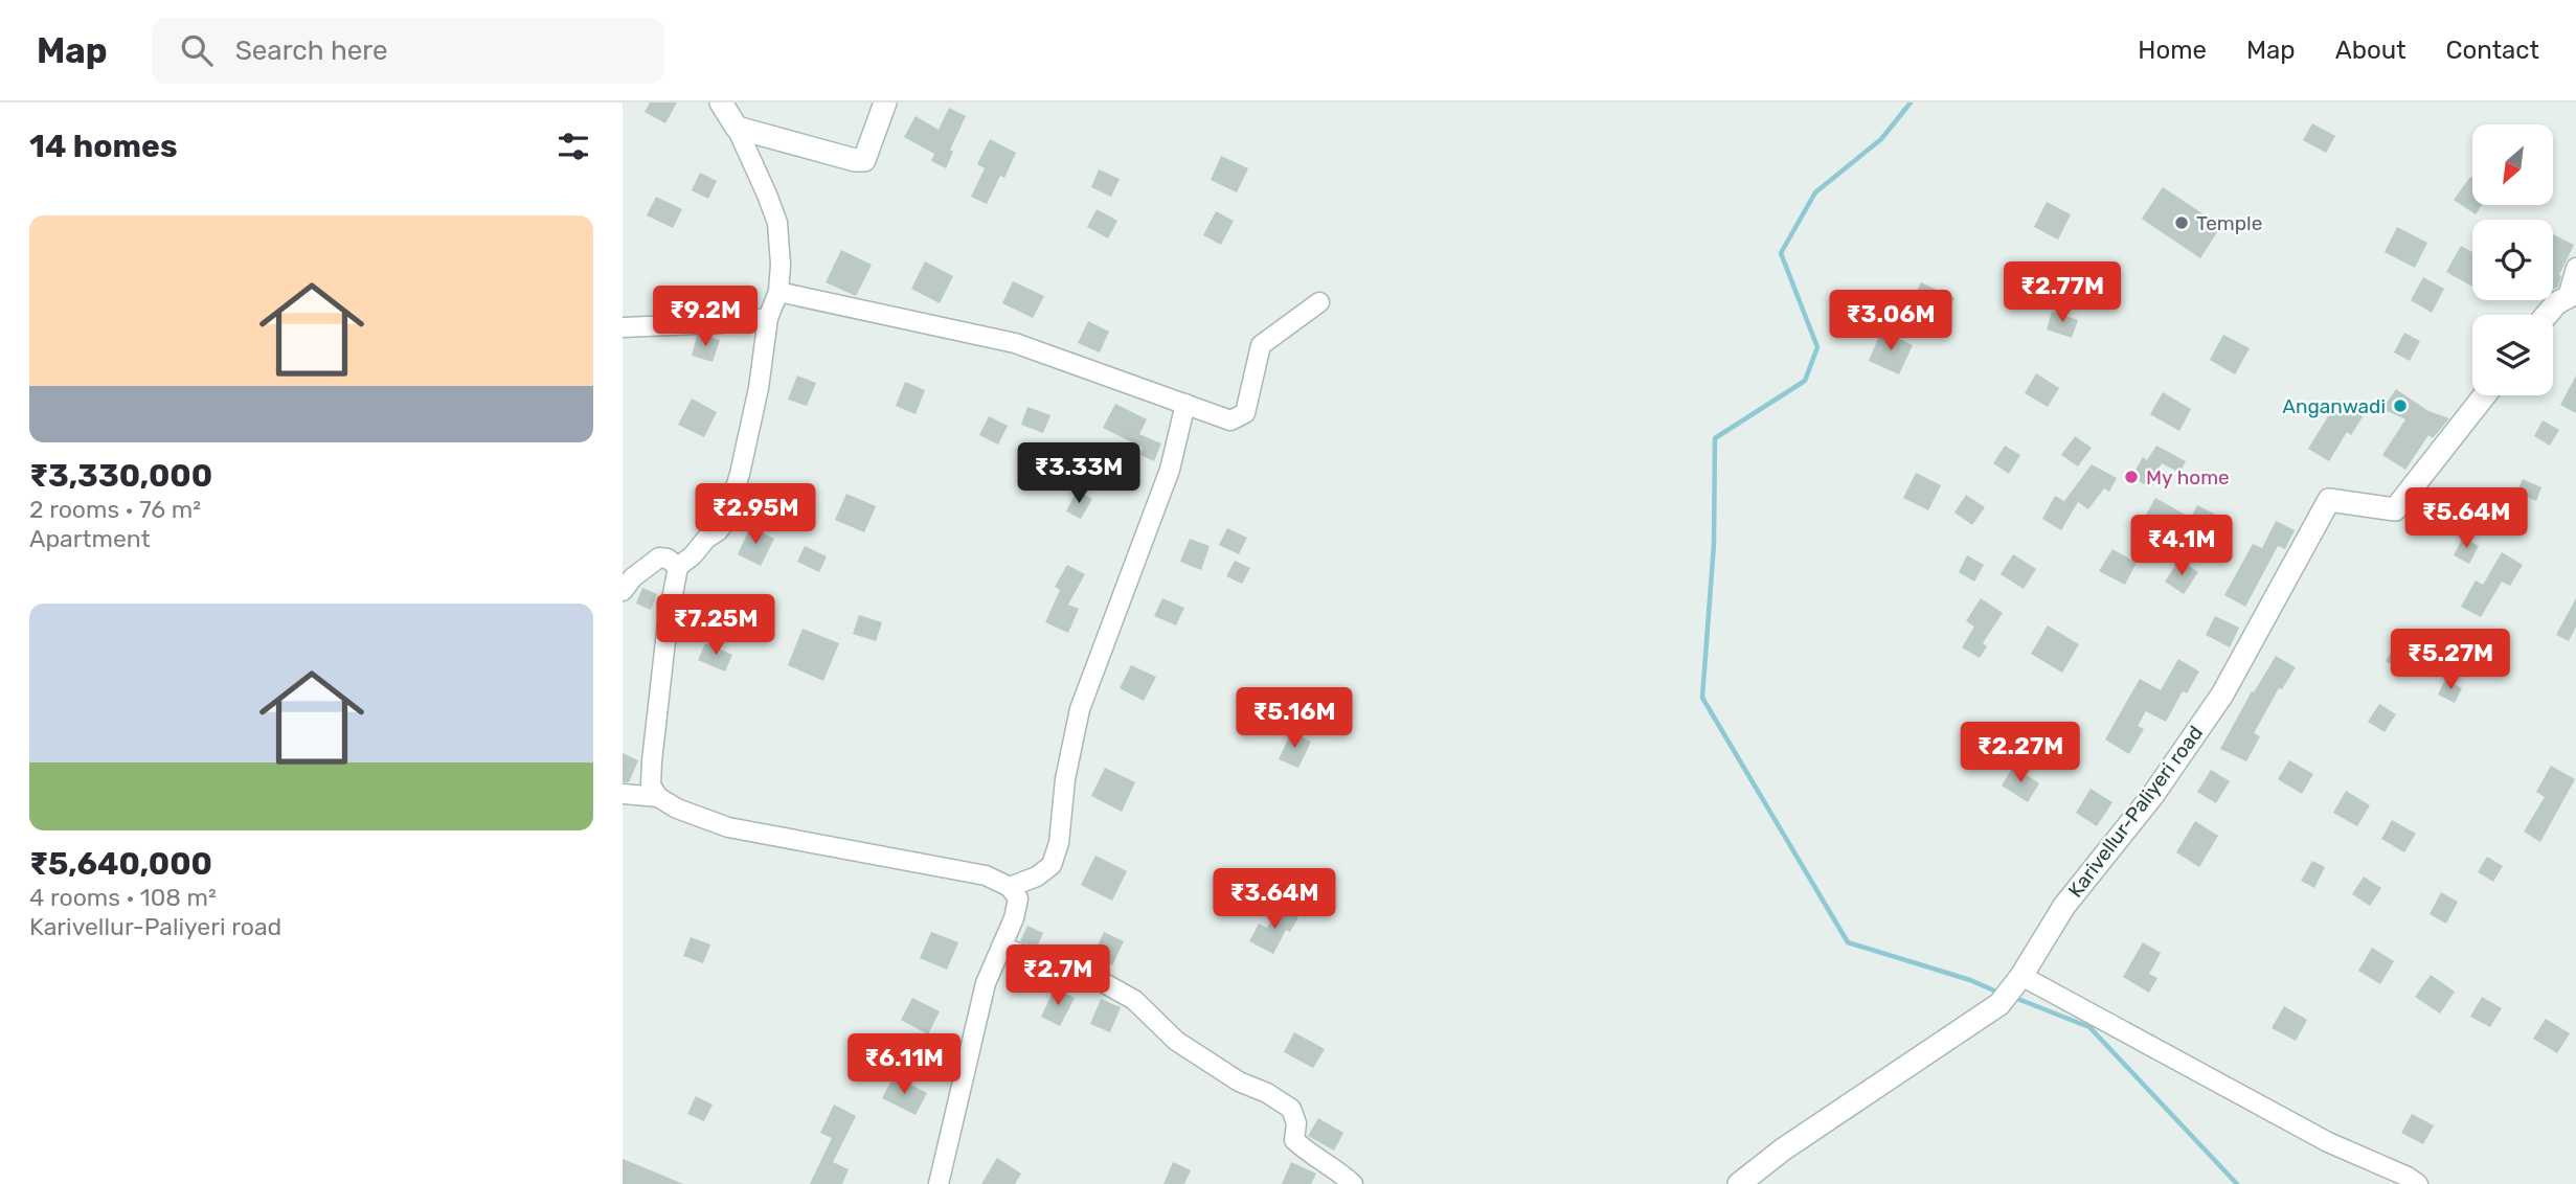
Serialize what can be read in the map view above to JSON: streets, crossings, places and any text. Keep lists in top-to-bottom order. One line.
{"streets":{"street":["Karivellur-Paliyeri road"]},"places":["Temple","Anganwadi","My home"],"north":"bottom left","page":{"header":"Map","search":"Search here","nav":["Home","Map","About","Contact"],"heading":"14 homes","list":[{"name":"₹3,330,000","note":"2 rooms · 76 m² · Apartment"},{"name":"₹5,640,000","note":"4 rooms · 108 m² · Karivellur-Paliyeri road"}],"price":["₹2.77M","₹9.2M","₹3.06M","₹3.33M","₹2.95M","₹5.64M","₹4.1M","₹7.25M","₹5.27M","₹5.16M","₹2.27M","₹3.64M","₹2.7M","₹6.11M"]}}
